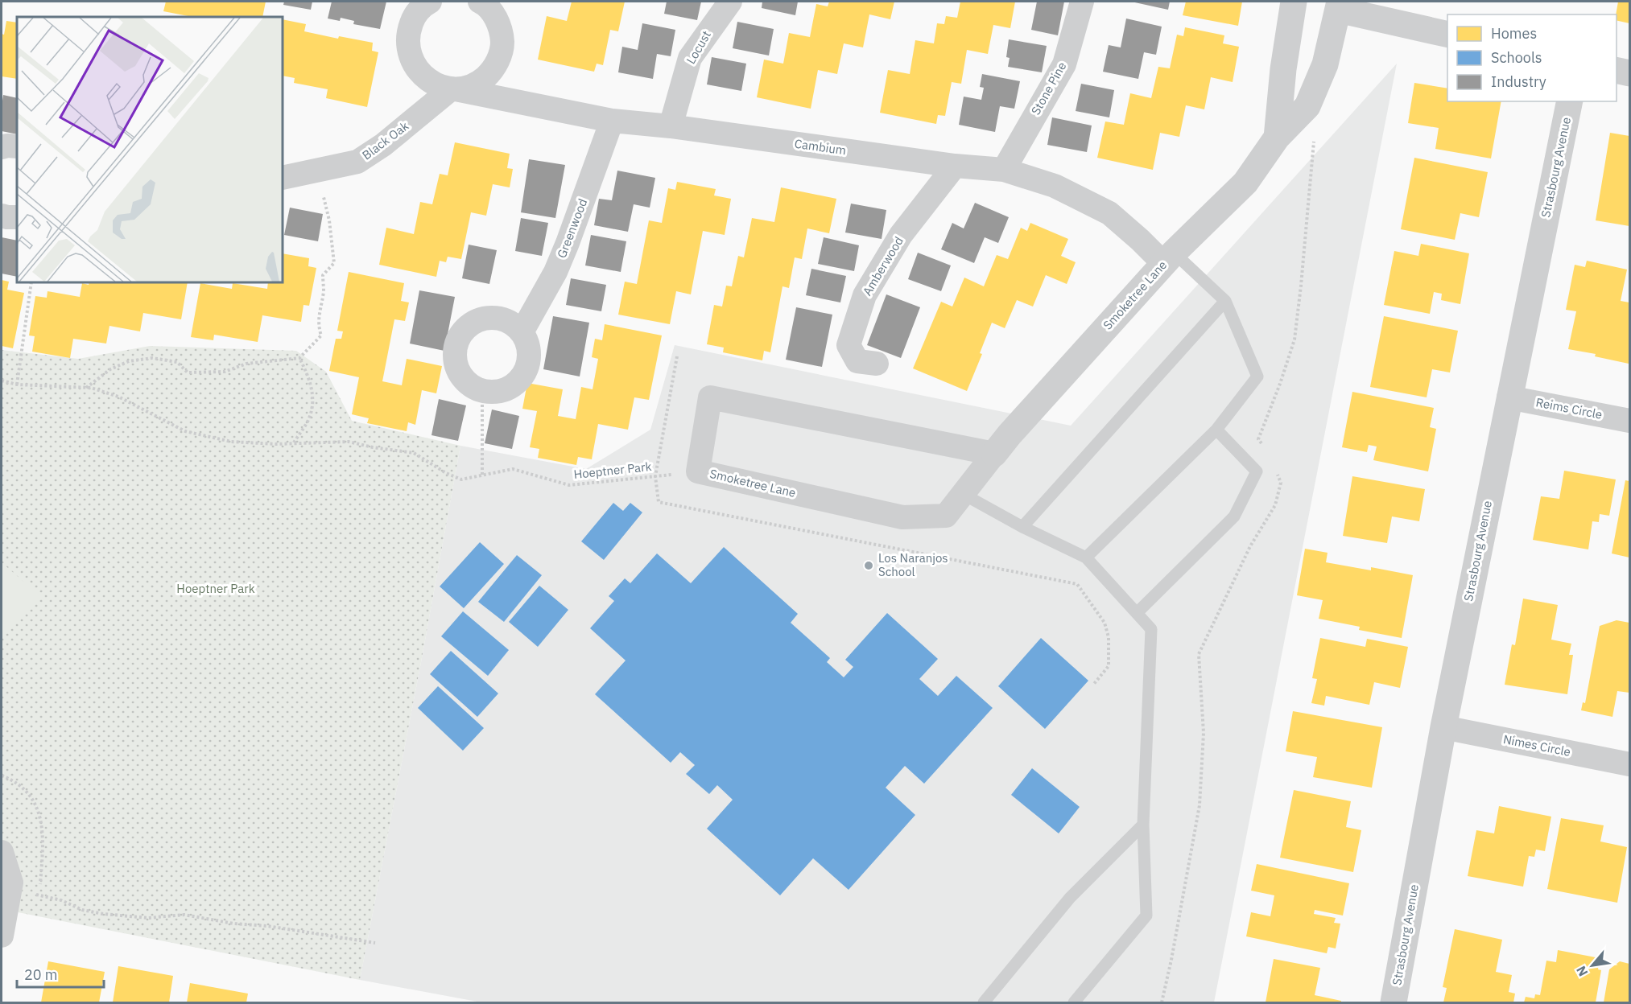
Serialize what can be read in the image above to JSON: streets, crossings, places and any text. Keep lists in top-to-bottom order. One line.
{"streets":{"street":["Locust","Stone Pine","Black Oak","Cambium","Strasbourg Avenue","Greenwood","Amberwood","Smoketree Lane","Reims Circle","Nimes Circle"],"path":["Hoeptner Park"]},"crossings":[["Locust","Cambium"],["Stone Pine","Cambium"],["Black Oak","Cambium"],["Cambium","Greenwood"],["Cambium","Amberwood"],["Cambium","Smoketree Lane"],["Strasbourg Avenue","Reims Circle"],["Strasbourg Avenue","Nimes Circle"],["Smoketree Lane","Hoeptner Park"]],"parks":["Hoeptner Park"],"places":["Los Naranjos School"],"legend":["Homes","Schools","Industry"],"scale_bar":"20 m","north":"bottom left"}
